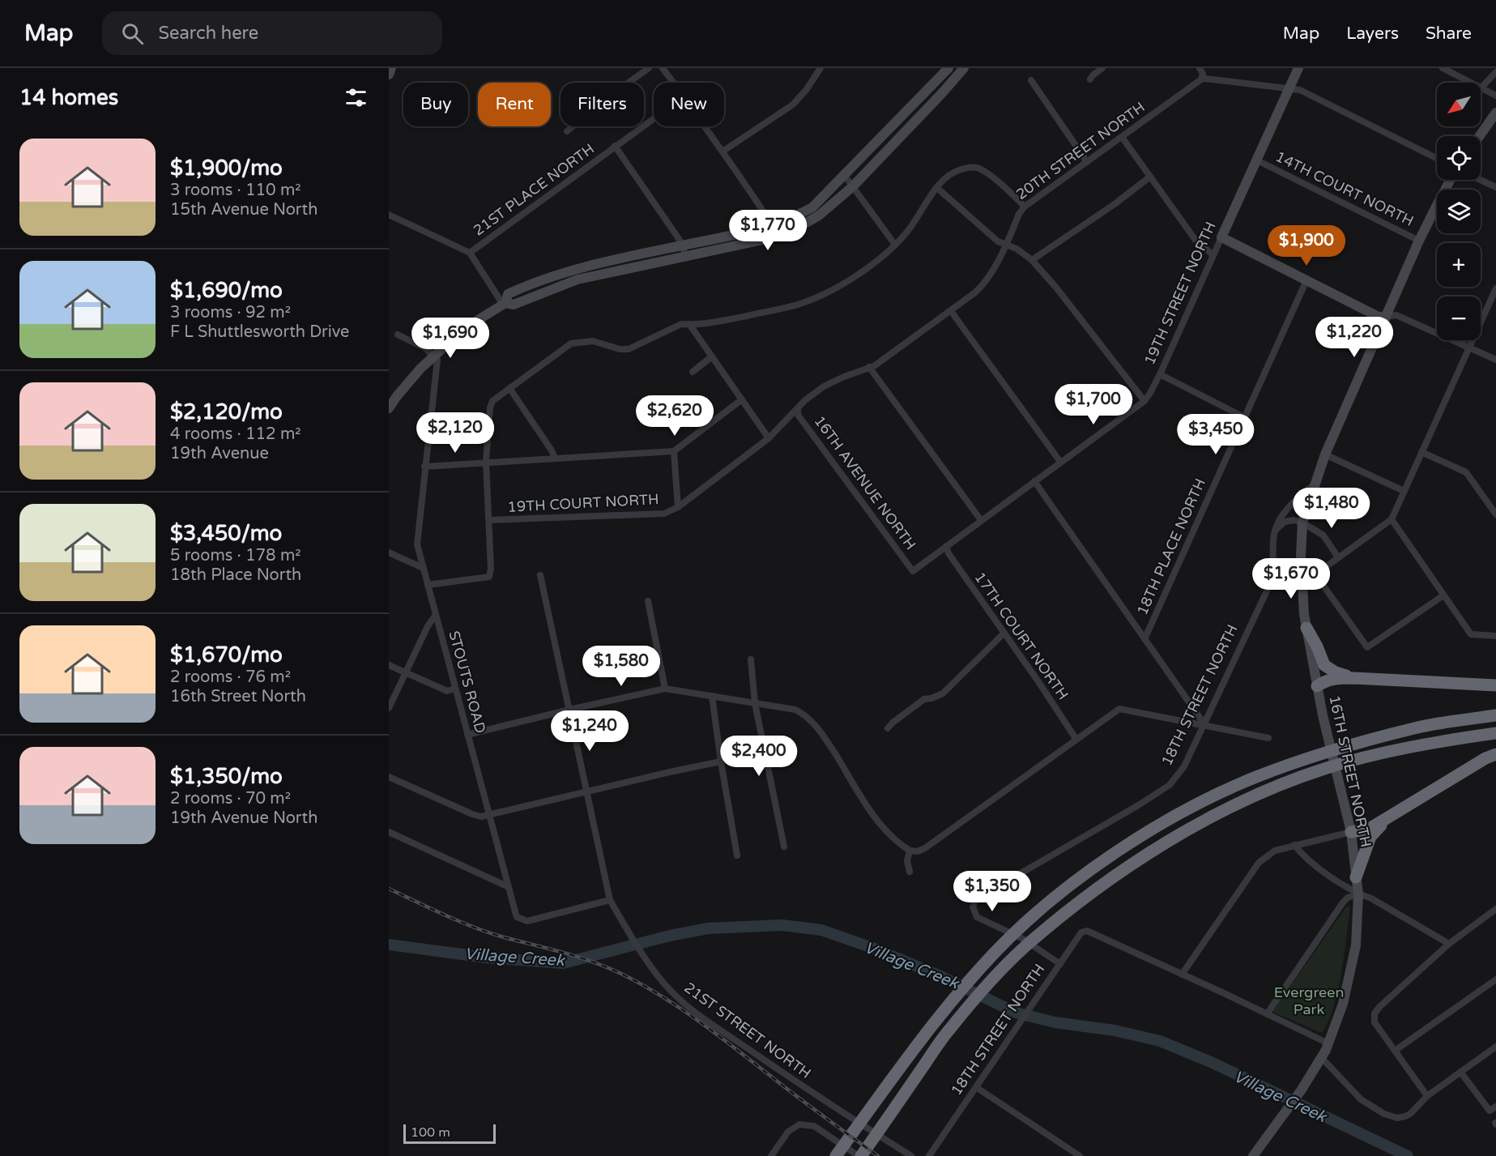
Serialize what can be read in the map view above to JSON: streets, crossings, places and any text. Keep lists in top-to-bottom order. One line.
{"streets":{"street":["20TH STREET NORTH","14TH COURT NORTH","21ST PLACE NORTH","19TH STREET NORTH","16TH AVENUE NORTH","19TH COURT NORTH","18TH PLACE NORTH","17TH COURT NORTH","STOUTS ROAD","18TH STREET NORTH","16TH STREET NORTH","21ST STREET NORTH"]},"crossings":[["20TH STREET NORTH","16TH AVENUE NORTH"],["20TH STREET NORTH","19TH COURT NORTH"],["14TH COURT NORTH","19TH STREET NORTH"],["19TH STREET NORTH","16TH AVENUE NORTH"],["19TH STREET NORTH","17TH COURT NORTH"],["STOUTS ROAD","21ST STREET NORTH"],["18TH STREET NORTH","16TH STREET NORTH"]],"water":["Village Creek"],"parks":["Evergreen Park"],"scale_bar":"100 m","north":"bottom left","page":{"header":"Map","search":"Search here","nav":["Map","Layers","Share"],"heading":"14 homes","map_buttons":["+","−"],"chip":["Buy","Rent","Filters","New"],"list":[{"name":"$1,900/mo","note":"3 rooms · 110 m² · 15th Avenue North"},{"name":"$1,690/mo","note":"3 rooms · 92 m² · F L Shuttlesworth Drive"},{"name":"$2,120/mo","note":"4 rooms · 112 m² · 19th Avenue"},{"name":"$3,450/mo","note":"5 rooms · 178 m² · 18th Place North"},{"name":"$1,670/mo","note":"2 rooms · 76 m² · 16th Street North"},{"name":"$1,350/mo","note":"2 rooms · 70 m² · 19th Avenue North"}],"price":["$1,770","$1,900","$1,220","$1,690","$1,700","$2,620","$2,120","$3,450","$1,480","$1,670","$1,580","$1,240","$2,400","$1,350"],"scale":"100 m"}}
